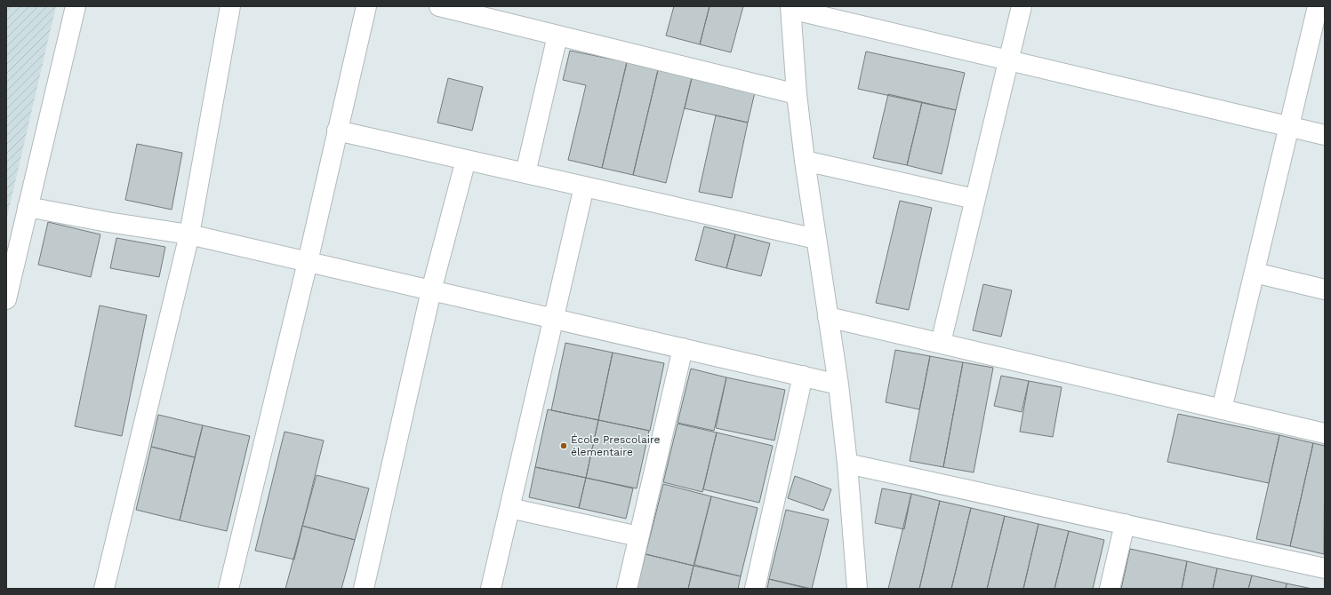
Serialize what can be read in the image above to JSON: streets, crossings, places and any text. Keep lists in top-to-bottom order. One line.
{"places":["École Prescolaire élementaire"]}
